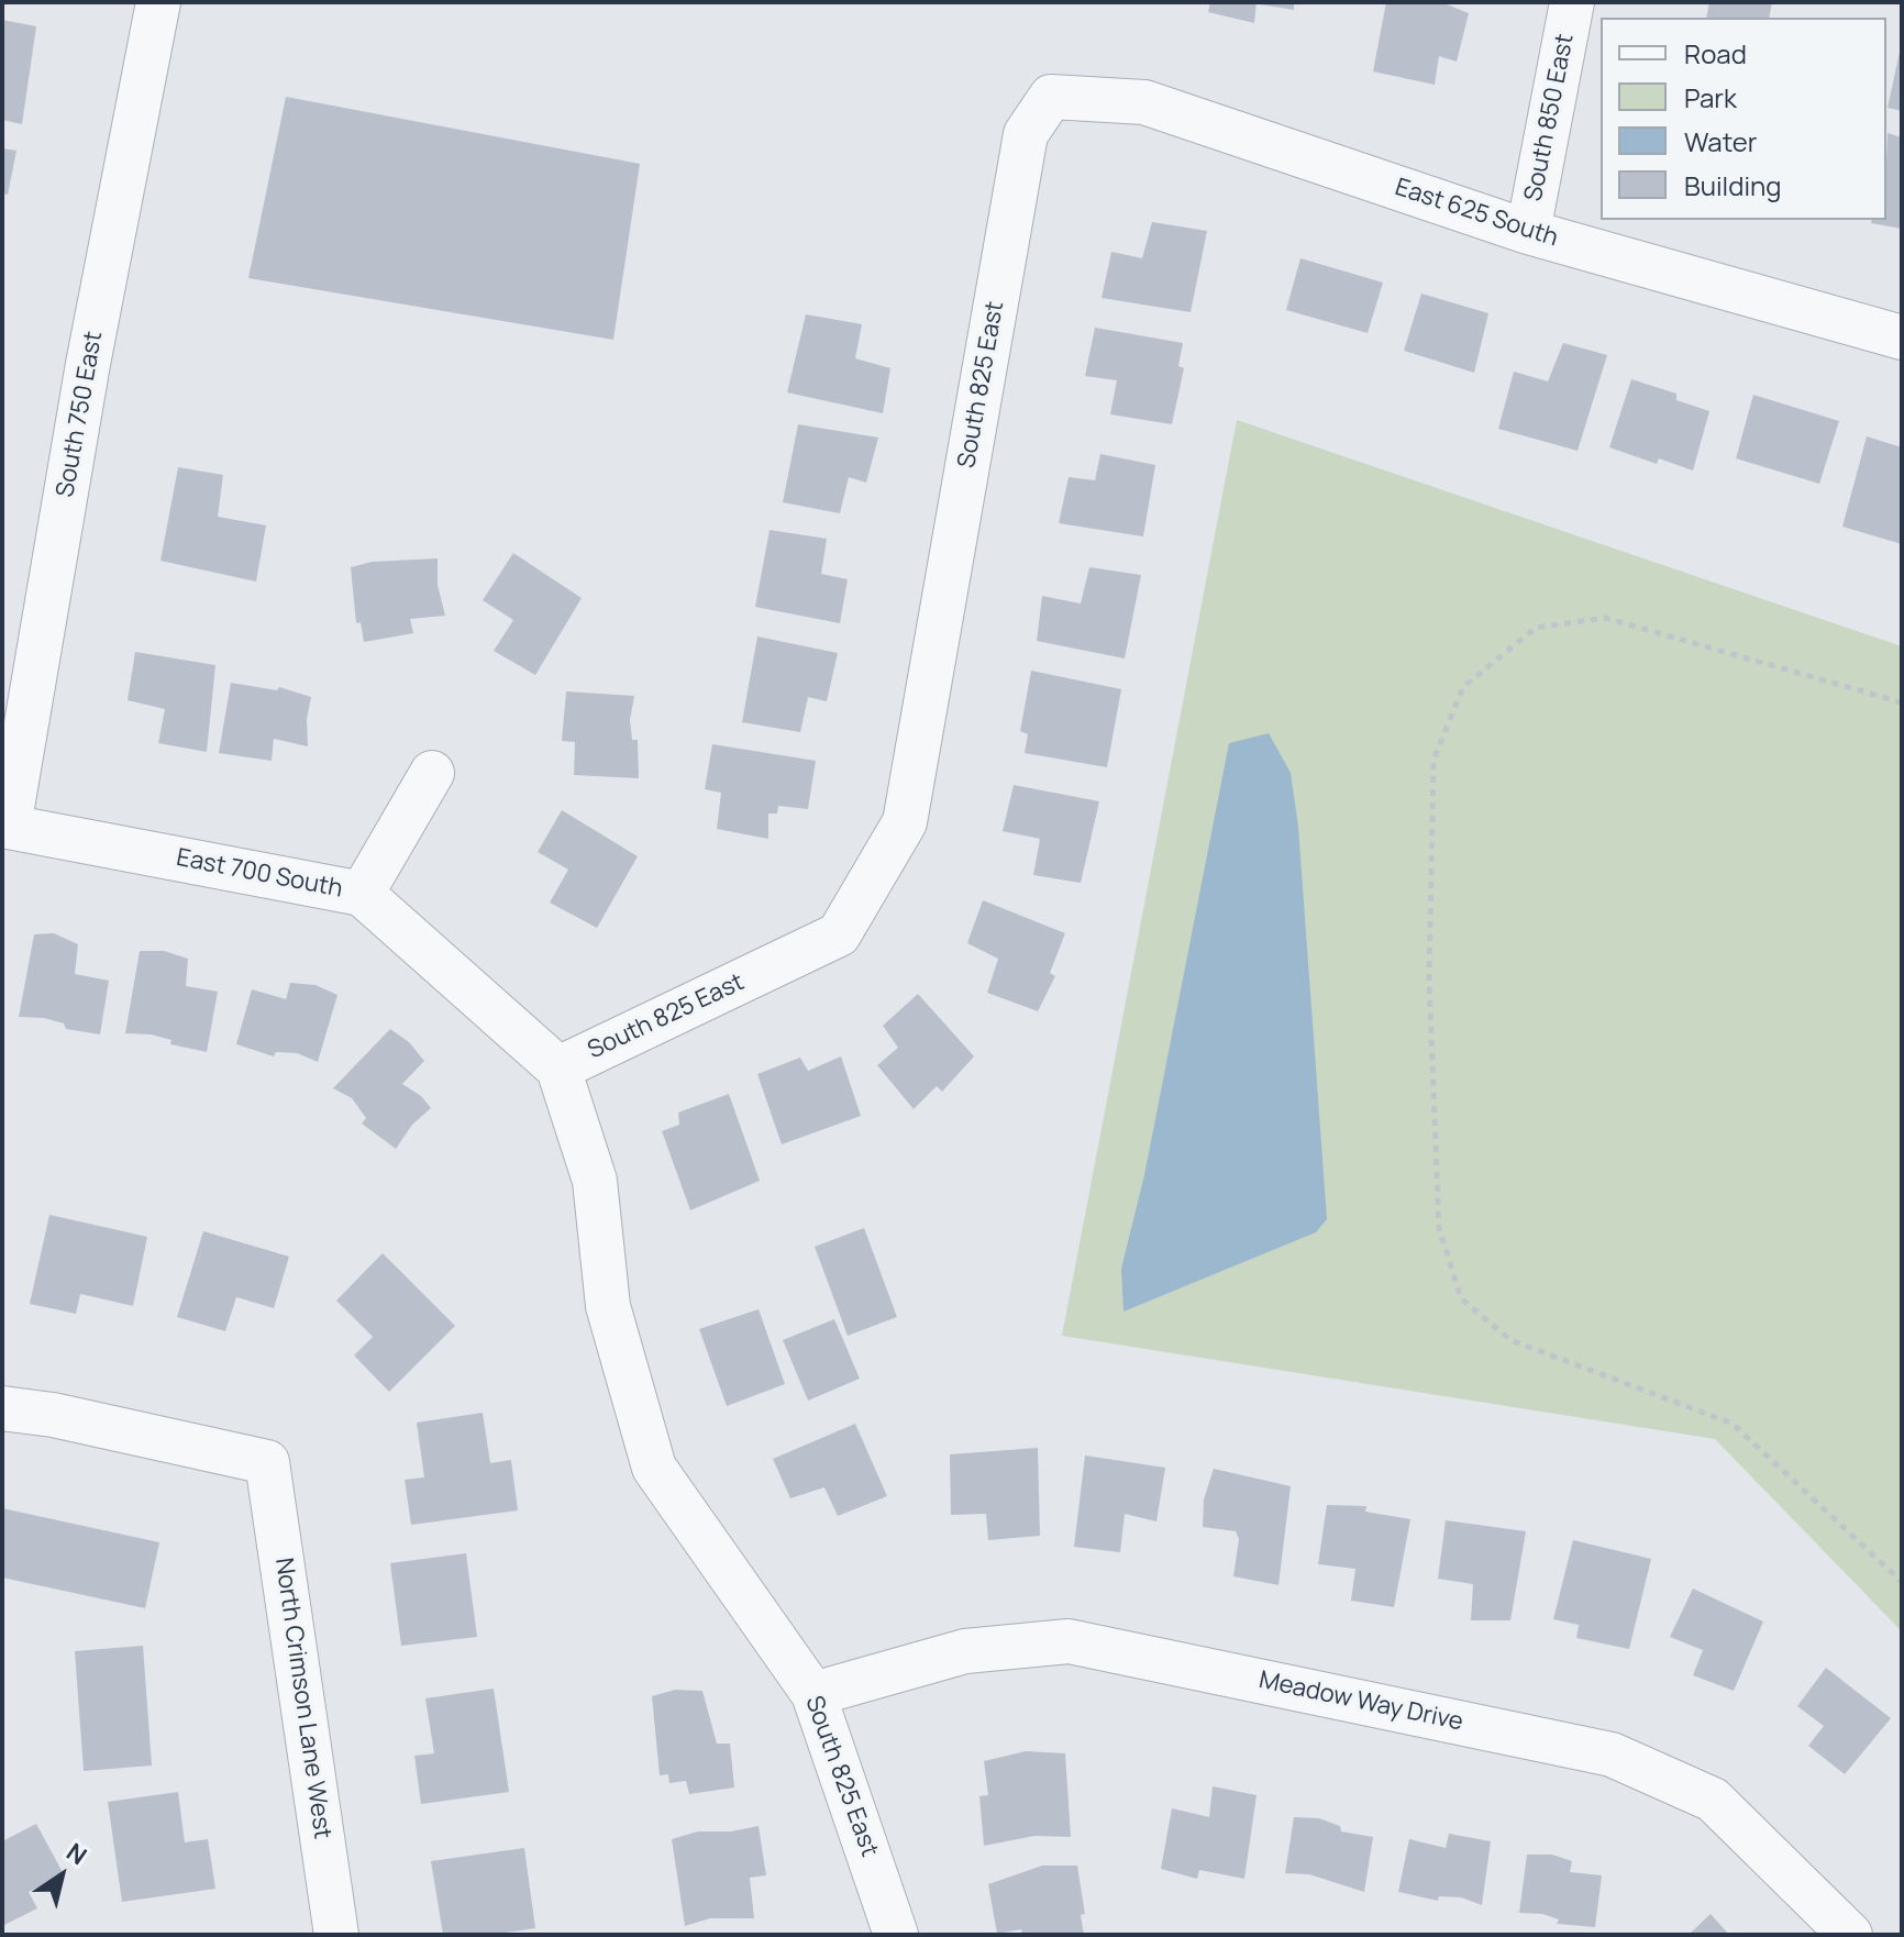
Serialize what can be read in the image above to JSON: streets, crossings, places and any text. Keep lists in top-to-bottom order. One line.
{"streets":{"street":["South 850 East","East 625 South","South 825 East","South 750 East","East 700 South","North Crimson Lane West","Meadow Way Drive"]},"crossings":[["South 850 East","East 625 South"],["East 625 South","South 825 East"],["South 825 East","East 700 South"],["South 825 East","Meadow Way Drive"],["South 750 East","East 700 South"]],"legend":["Road","Park","Water","Building"],"north":"top right"}
